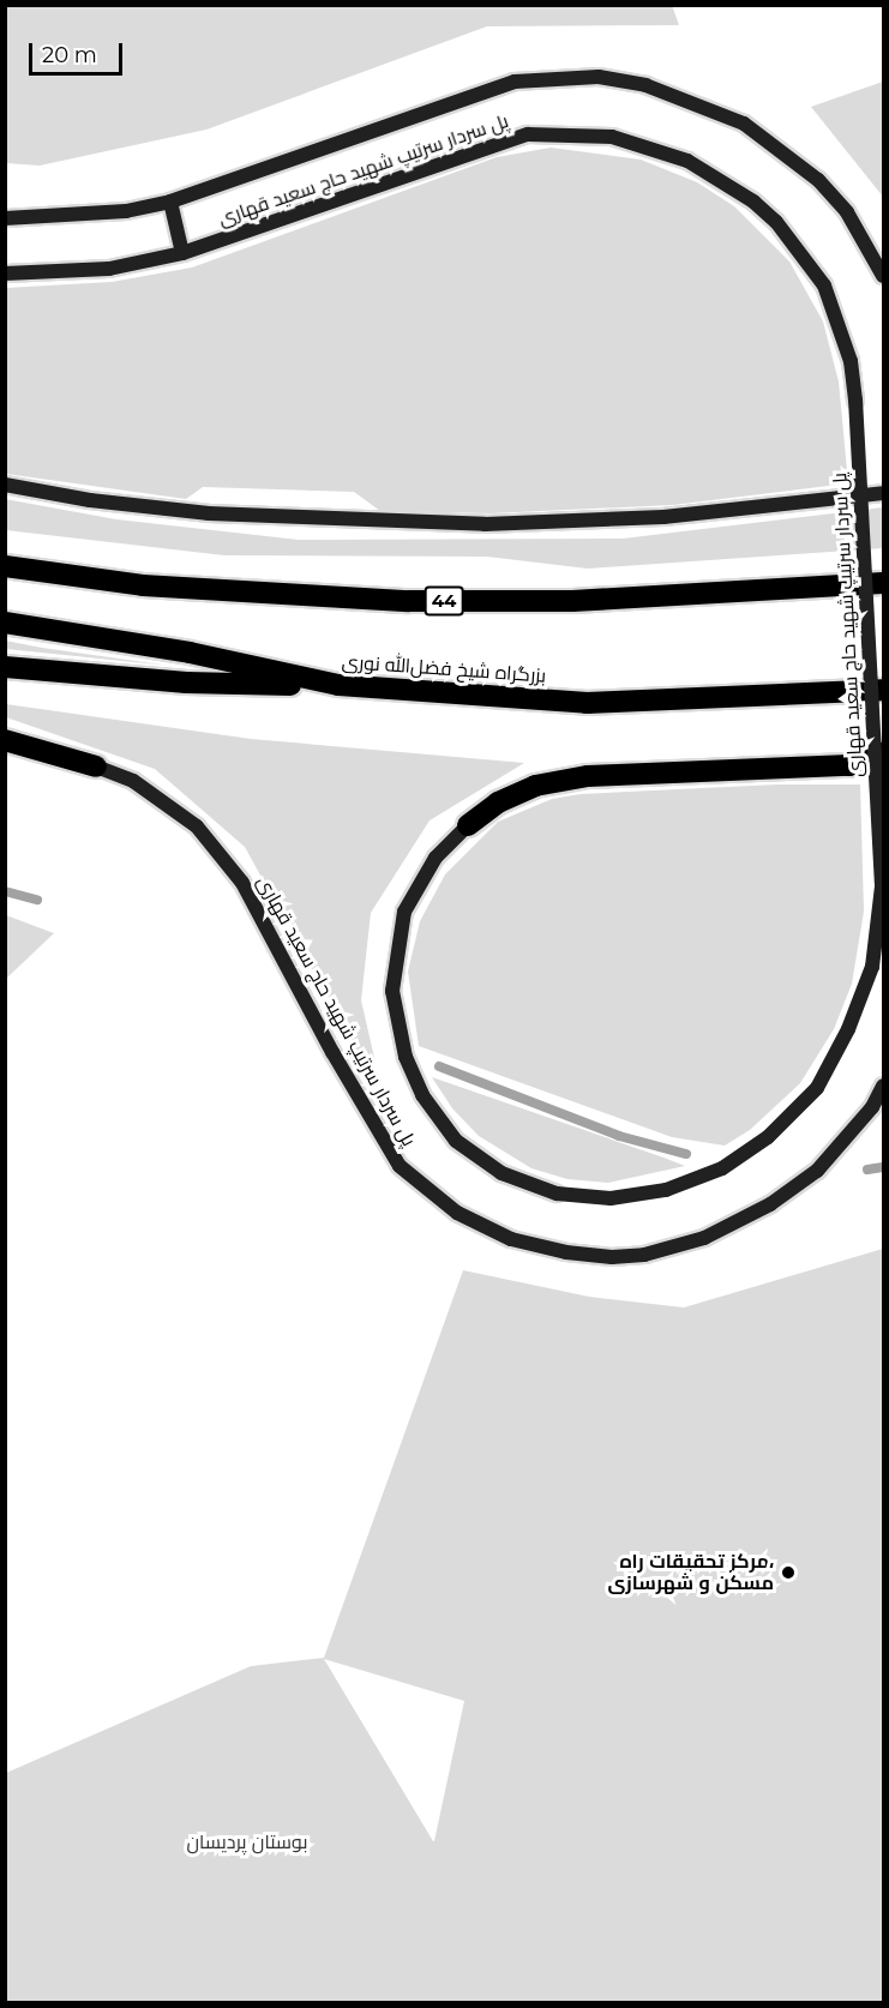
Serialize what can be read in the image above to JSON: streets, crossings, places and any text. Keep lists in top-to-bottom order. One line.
{"streets":{"highway":["44","بزرگراه شیخ فضل‌الله نوری"],"street":["پل سردار سرتیپ شهید حاج سعید قهاری"]},"parks":["بوستان پردیسان"],"places":["مرکز تحقیقات راه، مسکن و شهرسازی"],"scale_bar":"20 m"}
